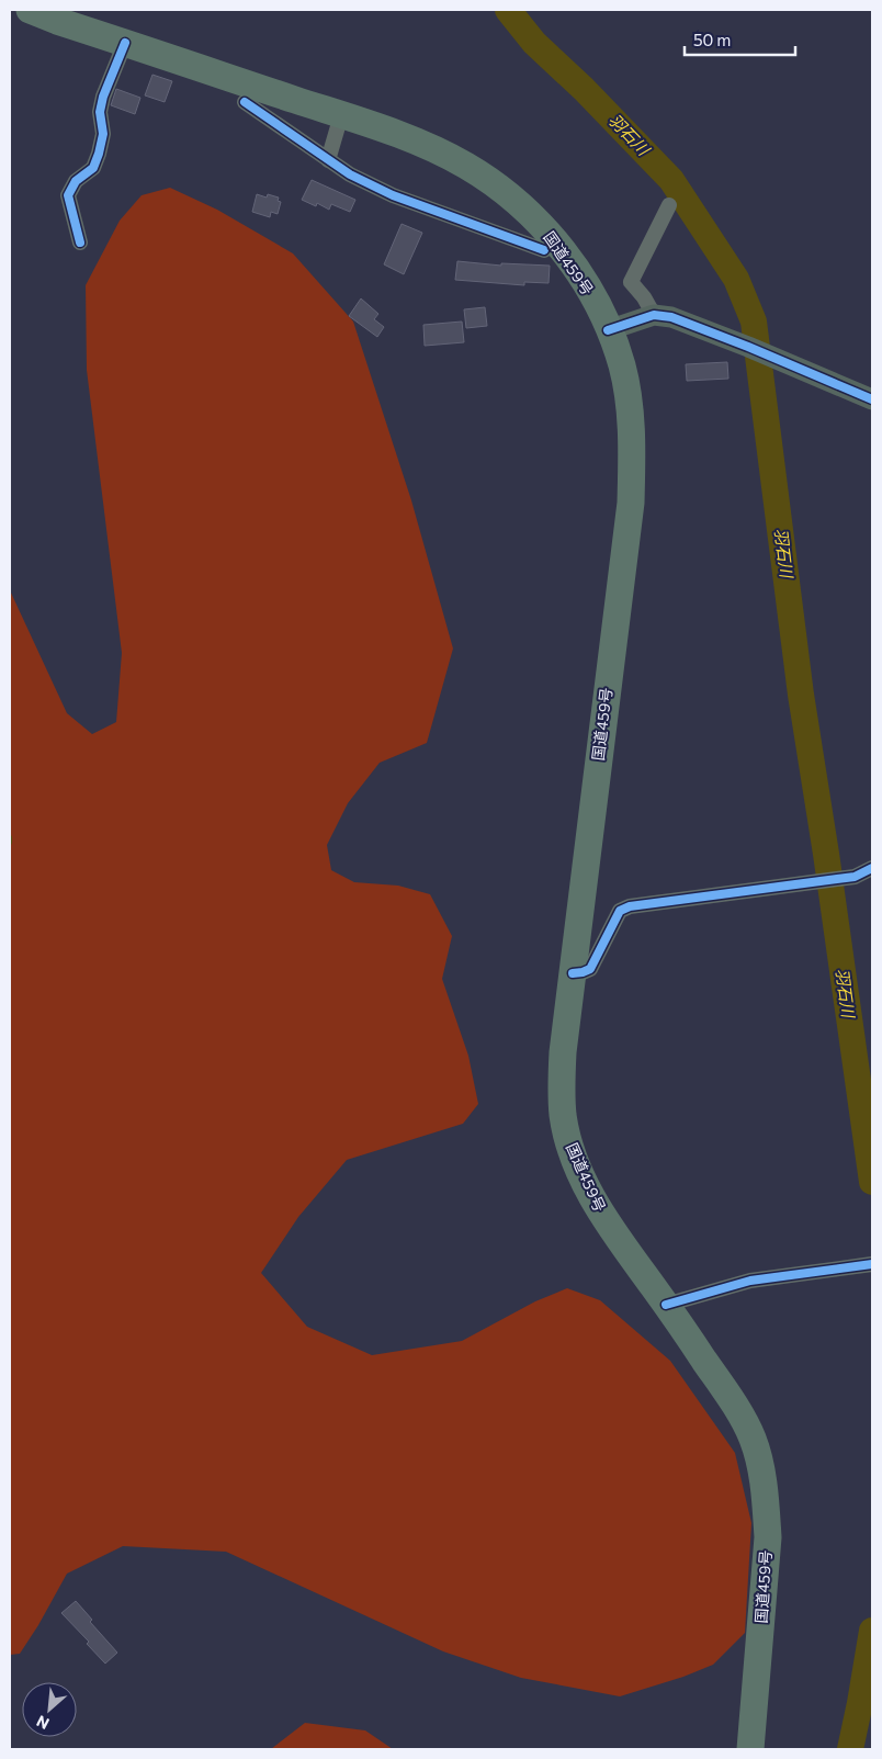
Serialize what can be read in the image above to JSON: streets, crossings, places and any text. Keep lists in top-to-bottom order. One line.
{"streets":{"highway":["国道459号"]},"water":["羽石川"],"scale_bar":"50 m","north":"bottom left"}
